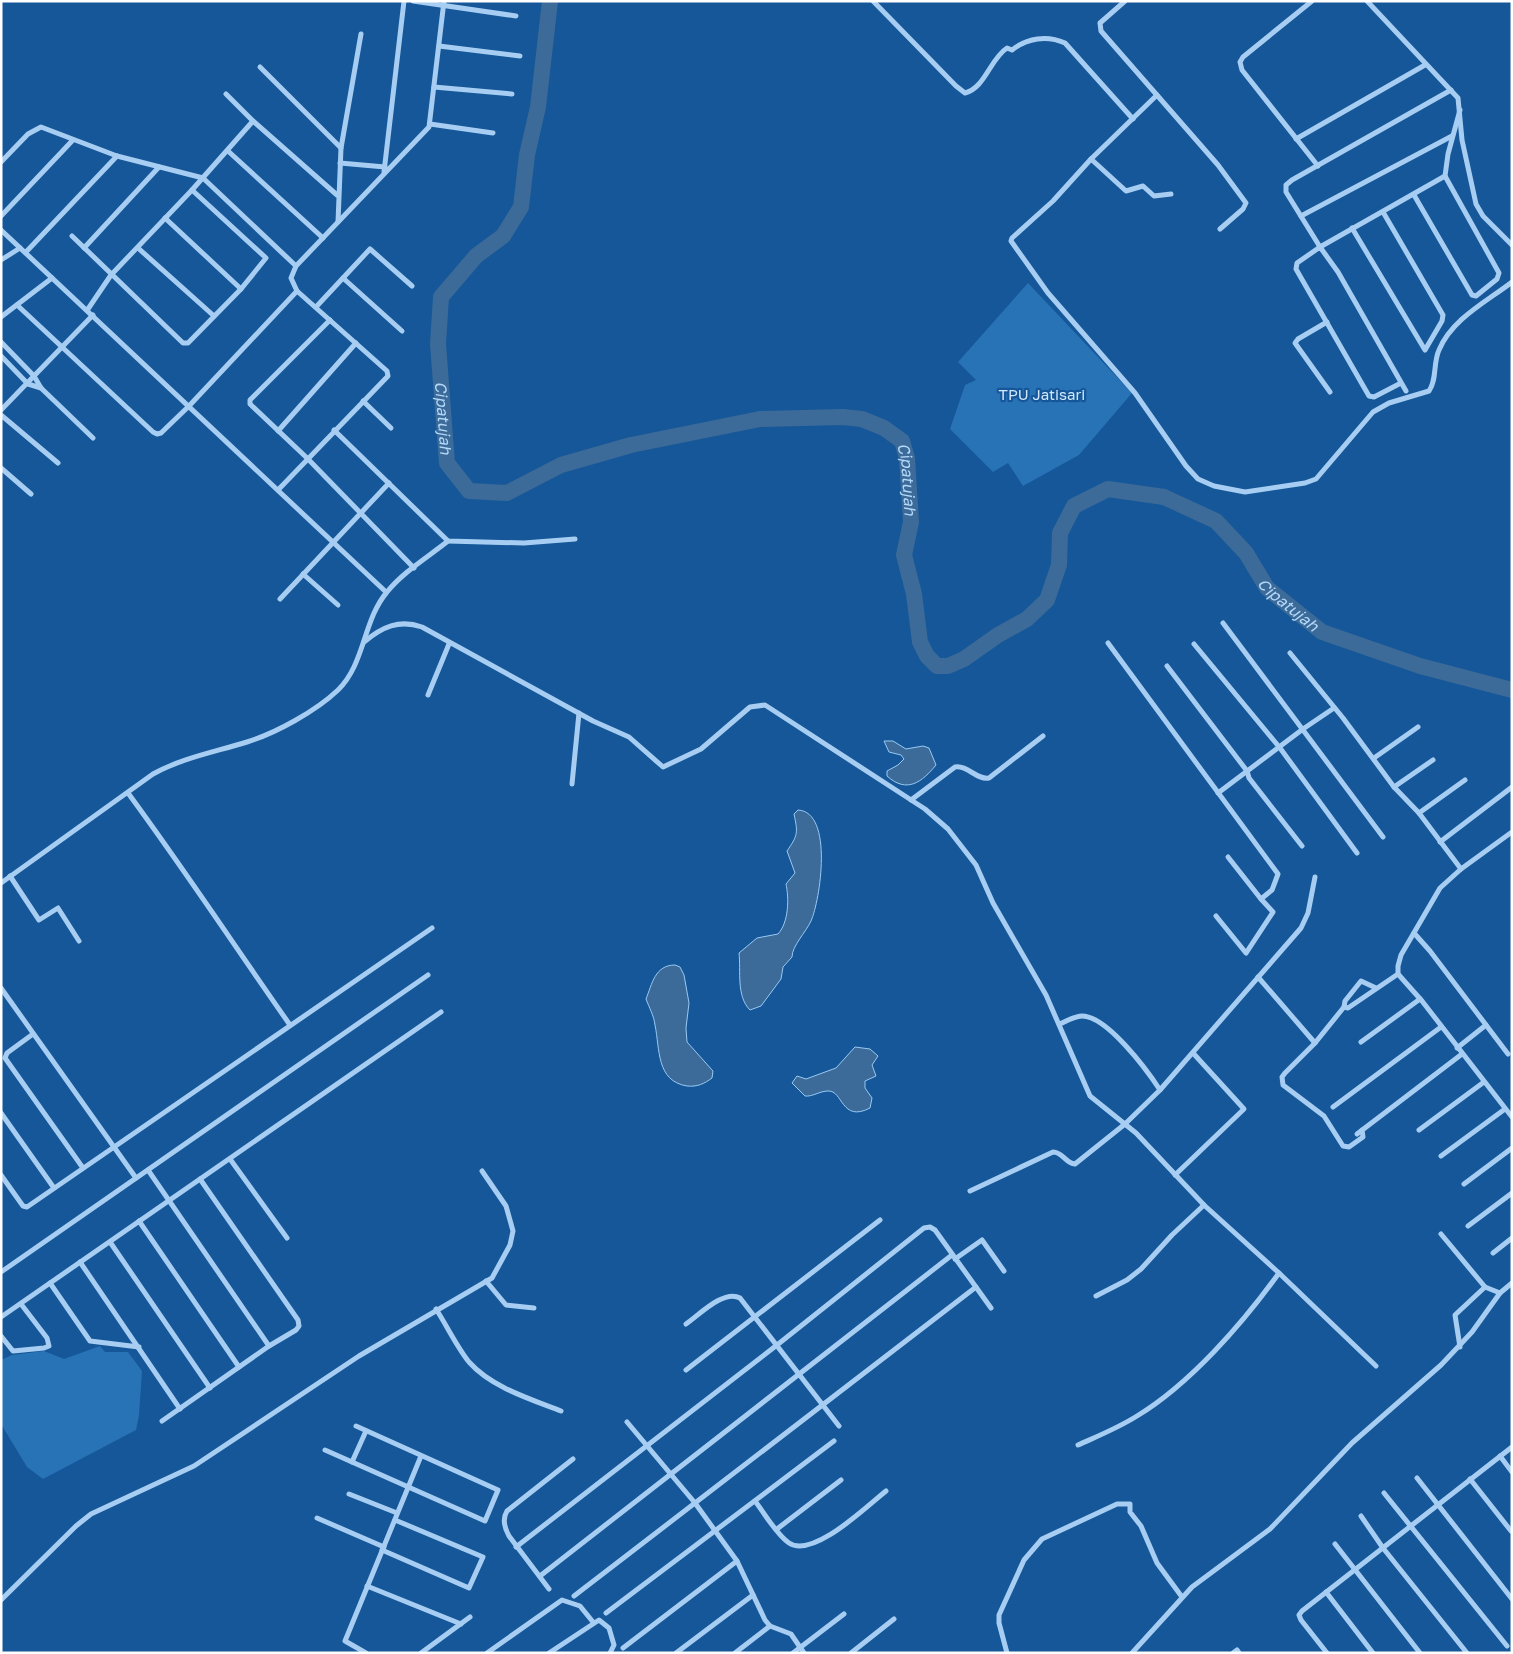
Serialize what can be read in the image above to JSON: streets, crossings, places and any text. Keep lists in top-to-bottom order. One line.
{"water":["Cipatujah"],"parks":["TPU Jatisari"]}
